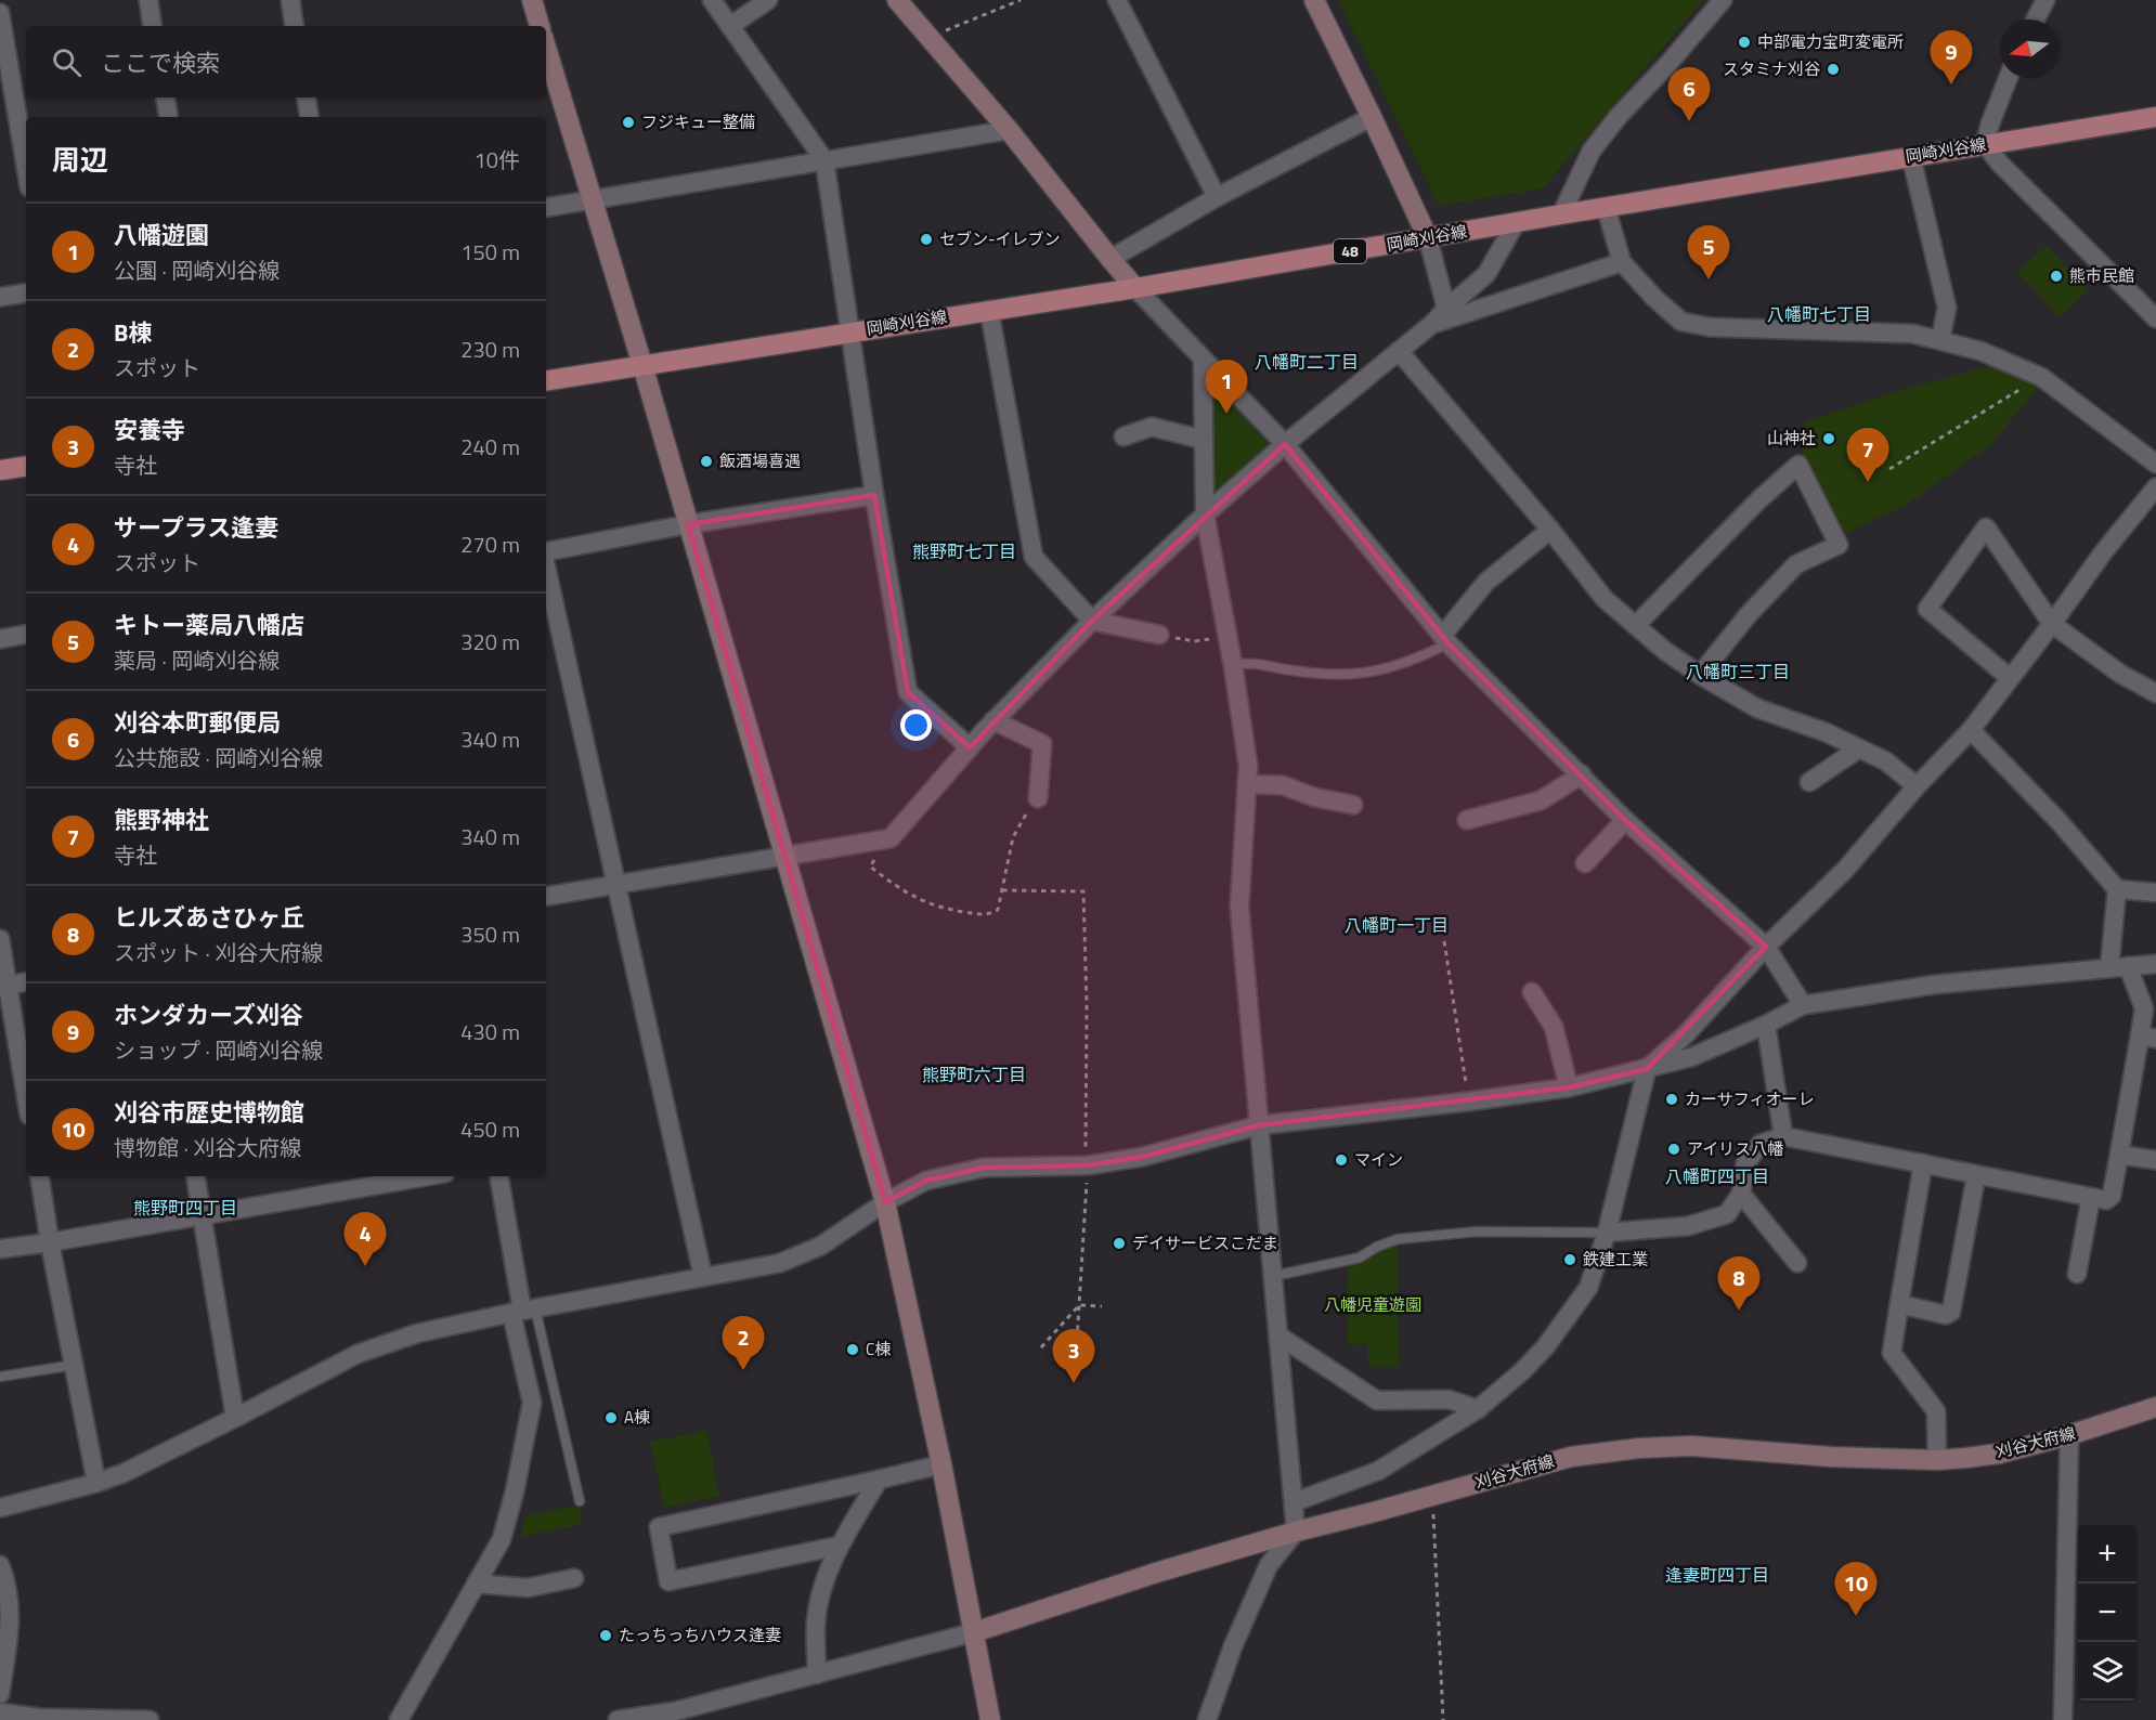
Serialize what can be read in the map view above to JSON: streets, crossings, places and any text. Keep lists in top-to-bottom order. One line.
{"streets":{"main road":["岡崎刈谷線","48"],"street":["刈谷大府線"]},"districts":["八幡町七丁目","八幡町二丁目","熊野町七丁目","八幡町三丁目","八幡町一丁目","熊野町六丁目","八幡町四丁目","熊野町四丁目","逢妻町四丁目"],"parks":["八幡児童遊園"],"places":["中部電力宝町変電所","スタミナ刈谷","フジキュー整備","セブン-イレブン","熊市民館","山神社","飯酒場喜遇","カーサフィオーレ","アイリス八幡","マイン","デイサービスこだま","鉄建工業","C棟","A棟","たっちっちハウス逢妻"],"north":"left","page":{"search":"ここで検索","pins":["9","6","5","1","7","4","8","2","3","10"],"heading":["周辺","10件"],"list":[{"mark":"1","name":"八幡遊園","note":"公園 · 岡崎刈谷線","value":"150 m"},{"mark":"2","name":"B棟","note":"スポット","value":"230 m"},{"mark":"3","name":"安養寺","note":"寺社","value":"240 m"},{"mark":"4","name":"サープラス逢妻","note":"スポット","value":"270 m"},{"mark":"5","name":"キトー薬局八幡店","note":"薬局 · 岡崎刈谷線","value":"320 m"},{"mark":"6","name":"刈谷本町郵便局","note":"公共施設 · 岡崎刈谷線","value":"340 m"},{"mark":"7","name":"熊野神社","note":"寺社","value":"340 m"},{"mark":"8","name":"ヒルズあさひヶ丘","note":"スポット · 刈谷大府線","value":"350 m"},{"mark":"9","name":"ホンダカーズ刈谷","note":"ショップ · 岡崎刈谷線","value":"430 m"},{"mark":"10","name":"刈谷市歴史博物館","note":"博物館 · 刈谷大府線","value":"450 m"}],"map_buttons":["+","−"]}}
